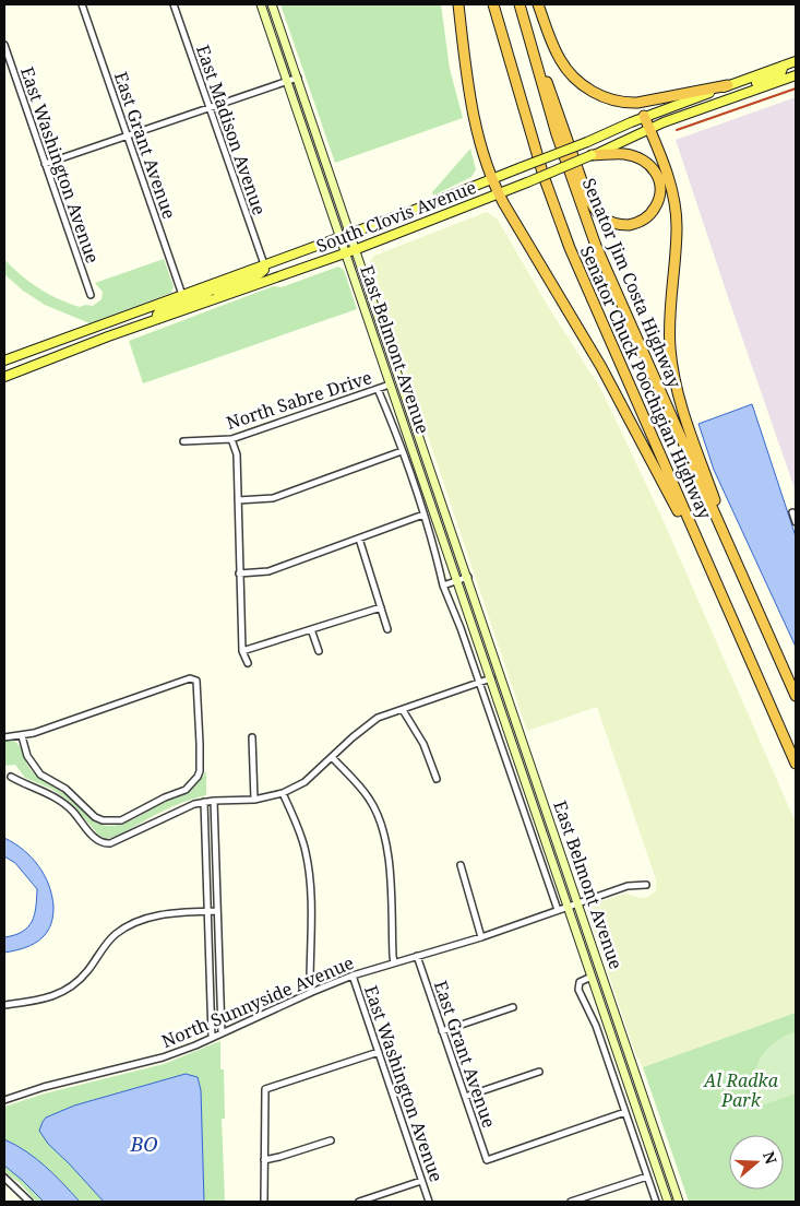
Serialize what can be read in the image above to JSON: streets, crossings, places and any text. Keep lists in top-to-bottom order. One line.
{"streets":{"highway":["Senator Jim Costa Highway","Senator Chuck Poochigian Highway"],"main road":["South Clovis Avenue"],"street":["East Madison Avenue","East Grant Avenue","East Washington Avenue","East Belmont Avenue","North Sabre Drive","North Sunnyside Avenue"]},"crossings":[["East Madison Avenue","South Clovis Avenue"],["East Grant Avenue","South Clovis Avenue"],["East Grant Avenue","East Belmont Avenue"],["East Grant Avenue","North Sunnyside Avenue"],["East Washington Avenue","North Sunnyside Avenue"],["South Clovis Avenue","East Belmont Avenue"],["East Belmont Avenue","North Sabre Drive"],["East Belmont Avenue","North Sunnyside Avenue"]],"water":["BO"],"parks":["Al Radka Park"],"north":"right"}
